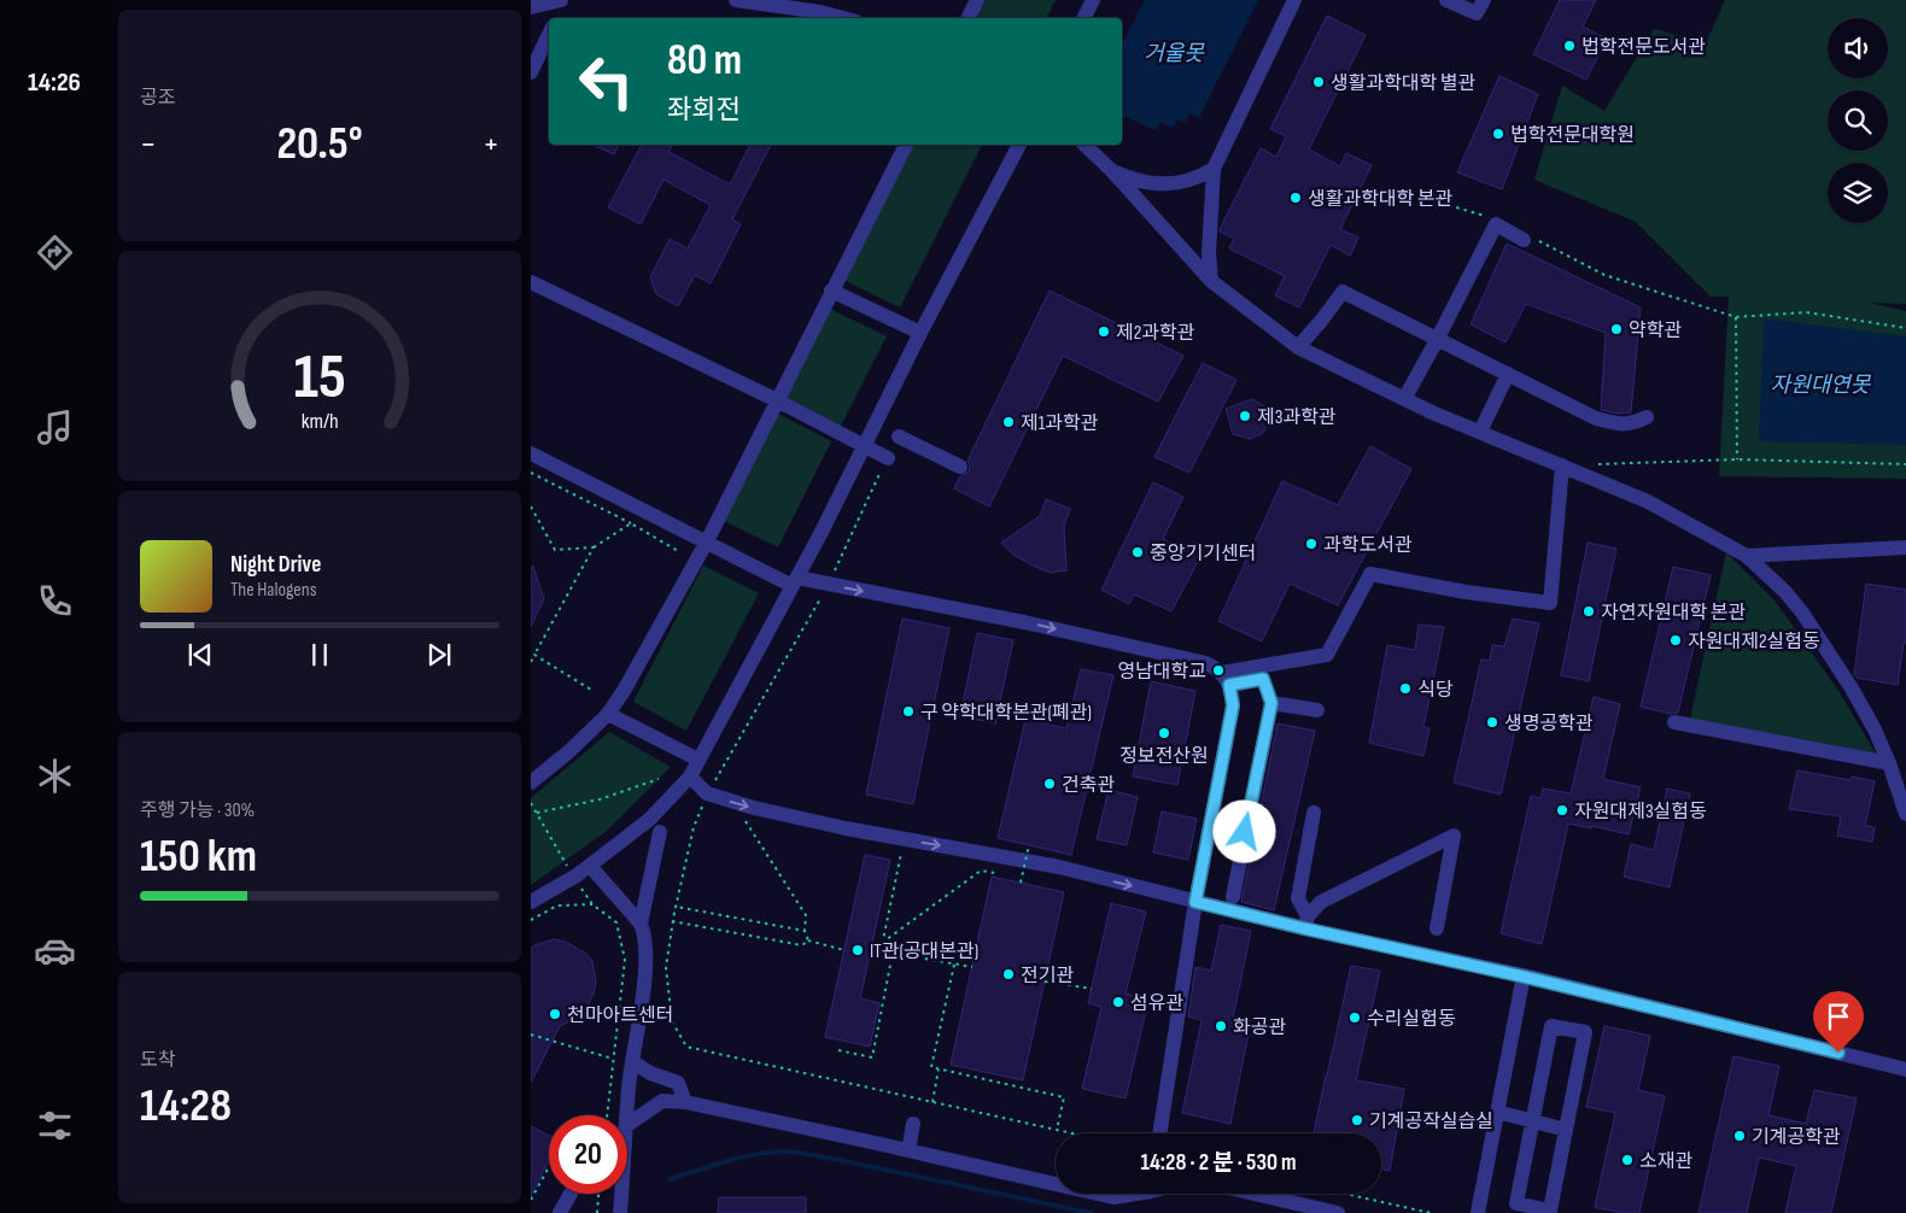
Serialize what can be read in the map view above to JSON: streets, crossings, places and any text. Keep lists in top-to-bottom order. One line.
{"water":["거울못","자원대연못"],"places":["법학전문도서관","생활과학대학 별관","법학전문대학원","생활과학대학 본관","약학관","제2과학관","제3과학관","제1과학관","과학도서관","중앙기기센터","자연자원대학 본관","자원대제2실험동","영남대학교","식당","구 약학대학본관(폐관)","생명공학관","정보전산원","건축관","자원대제3실험동","IT관(공대본관)","전기관","섬유관","천마아트센터","수리실험동","화공관","기계공작실습실","기계공학관","소재관"],"page":{"tabs":"14:26","tile":["공조",["주행 가능 · 30%","150 km"],["도착","14:28"]],"turn":["80 m","좌회전"],"heat":["−","20.5°","+"],"song":["Night Drive","The Halogens"],"limit":"20","trip":"14:28 · 2 분 · 530 m","gauge":["15","km/h"]}}
